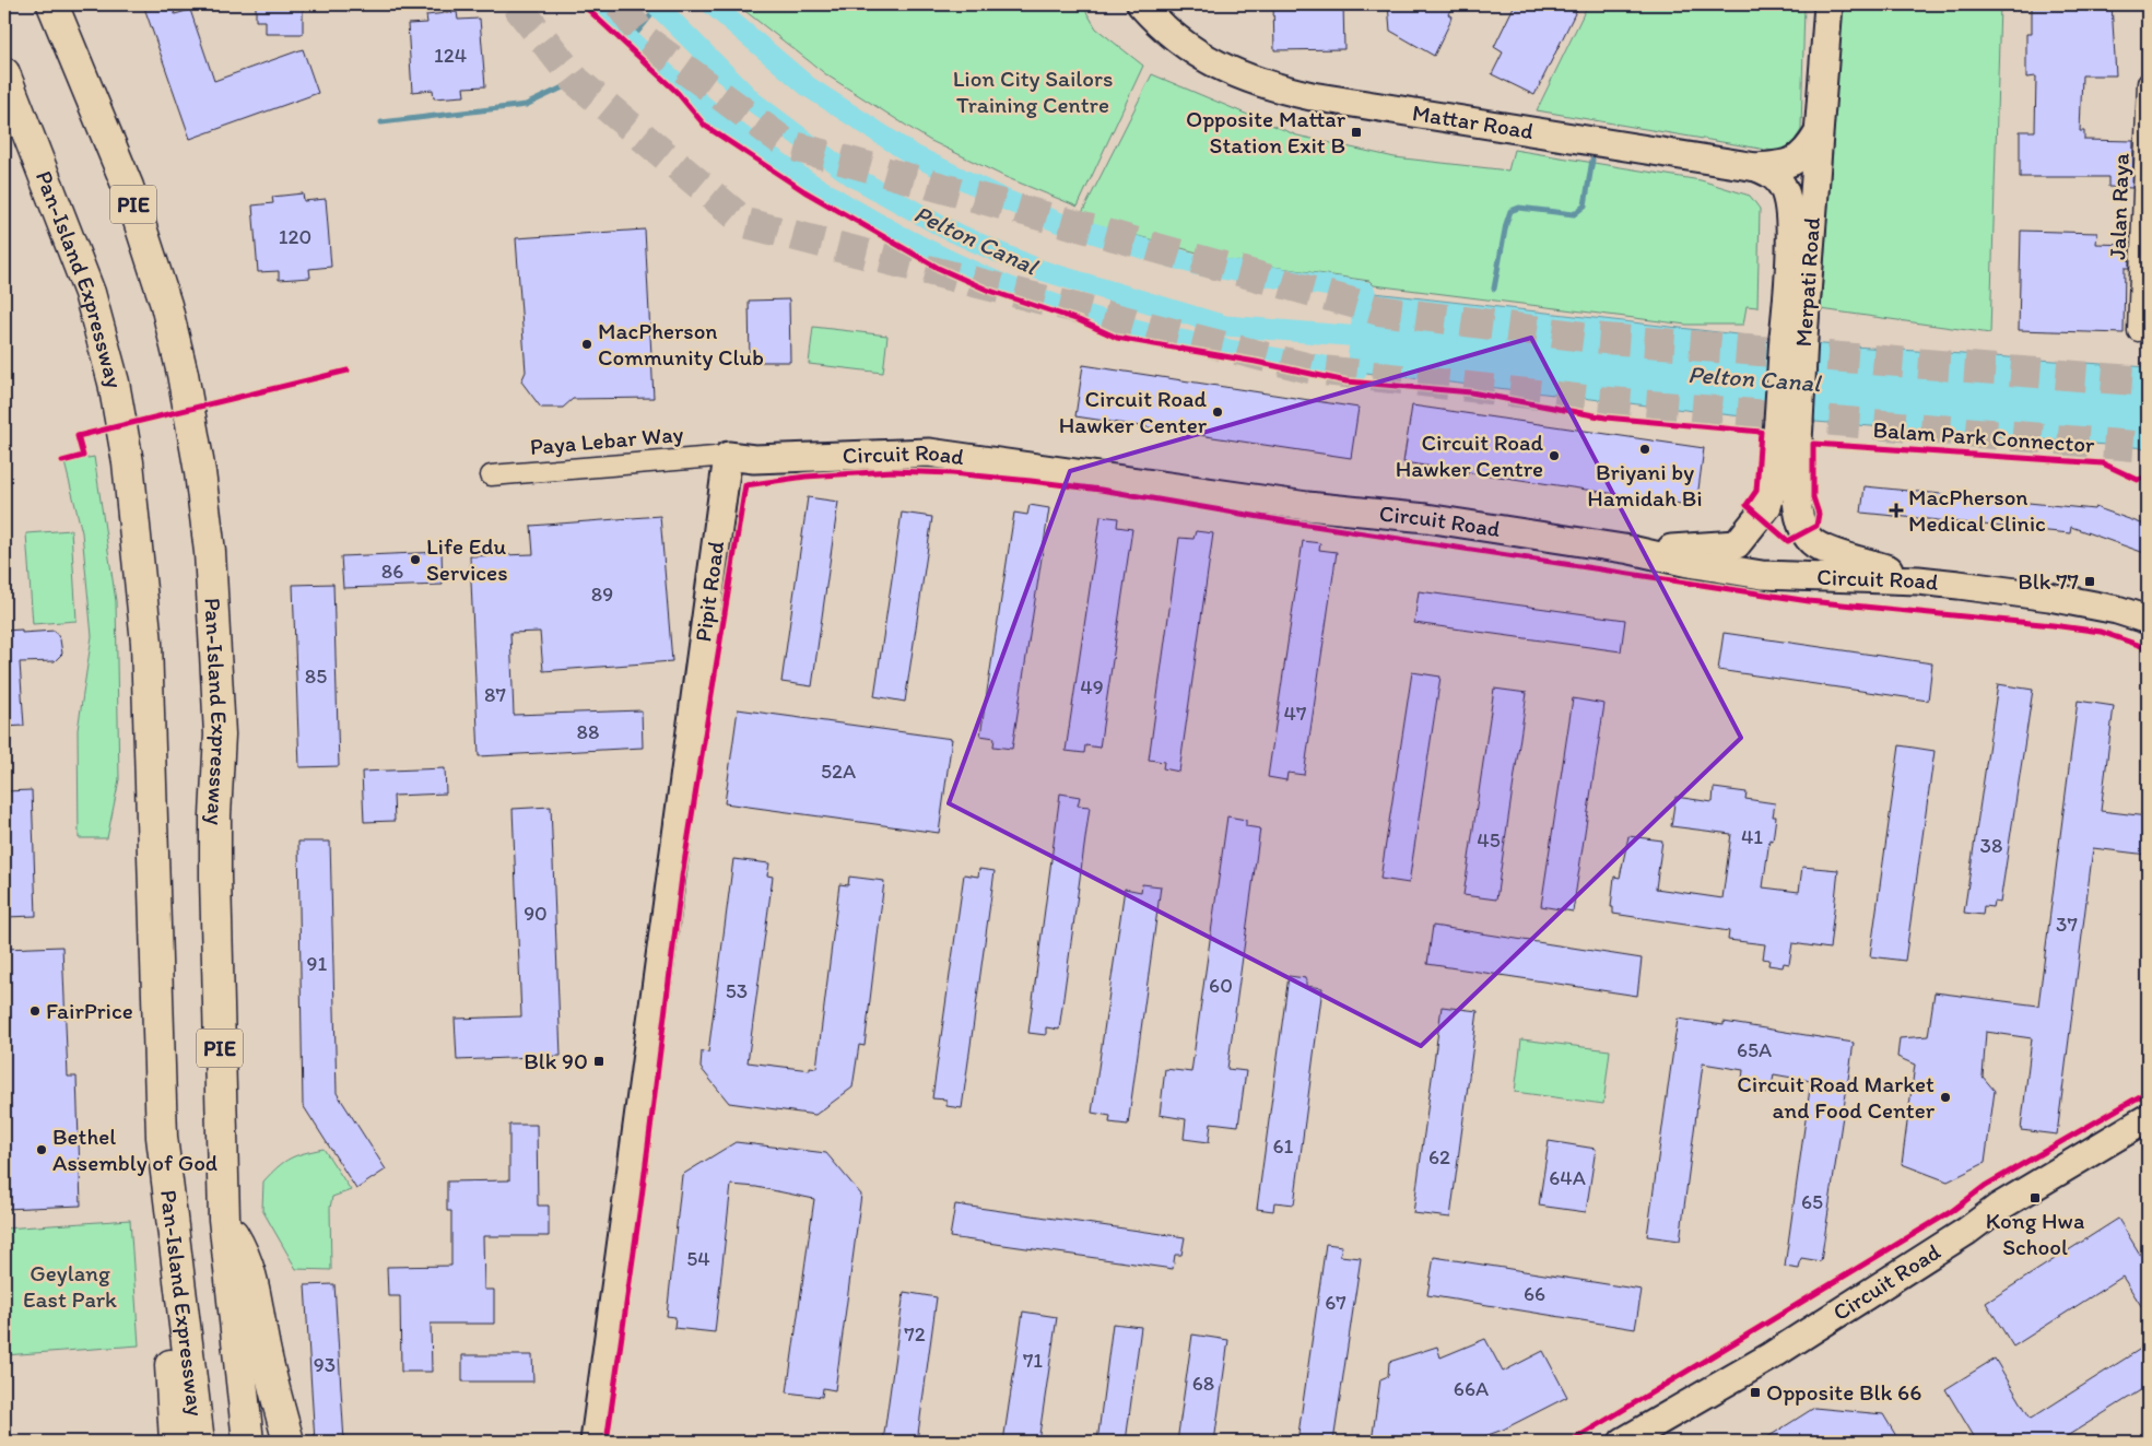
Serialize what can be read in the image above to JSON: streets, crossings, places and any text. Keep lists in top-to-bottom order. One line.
{"streets":{"highway":["PIE","Pan-Island Expressway"],"street":["Mattar Road","Jalan Raya","Merpati Road","Paya Lebar Way","Circuit Road","Pipit Road"],"cycle path":["Balam Park Connector"]},"crossings":[["Mattar Road","Merpati Road"],["Merpati Road","Circuit Road"],["Paya Lebar Way","Circuit Road"],["Paya Lebar Way","Pipit Road"],["Circuit Road","Pipit Road"]],"water":["Pelton Canal"],"parks":["Lion City Sailors Training Centre","Geylang East Park"],"places":{"transit":["Opposite Mattar Station Exit B","Blk 77","Blk 90","Kong Hwa School","Opposite Blk 66"],"other":["MacPherson Community Club","Circuit Road Hawker Center","Briyani by Hamidah Bi","Circuit Road Hawker Centre","Life Edu Services","FairPrice","Circuit Road Market and Food Center","Bethel Assembly of God"],"health":["MacPherson Medical Clinic"]},"house_numbers":["124","120","86","89","85","49","87","47","88","52A","41","45","38","90","37","91","60","53","65A","61","62","64A","65","54","66","67","72","71","93","68","66A"]}
